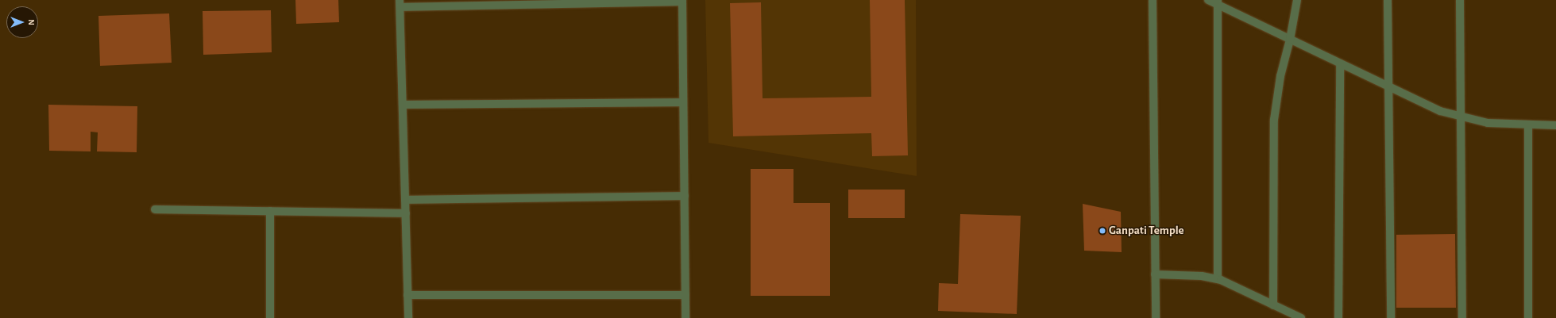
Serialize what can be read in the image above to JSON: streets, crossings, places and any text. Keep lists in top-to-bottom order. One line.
{"places":["Ganpati Temple"],"north":"right"}
